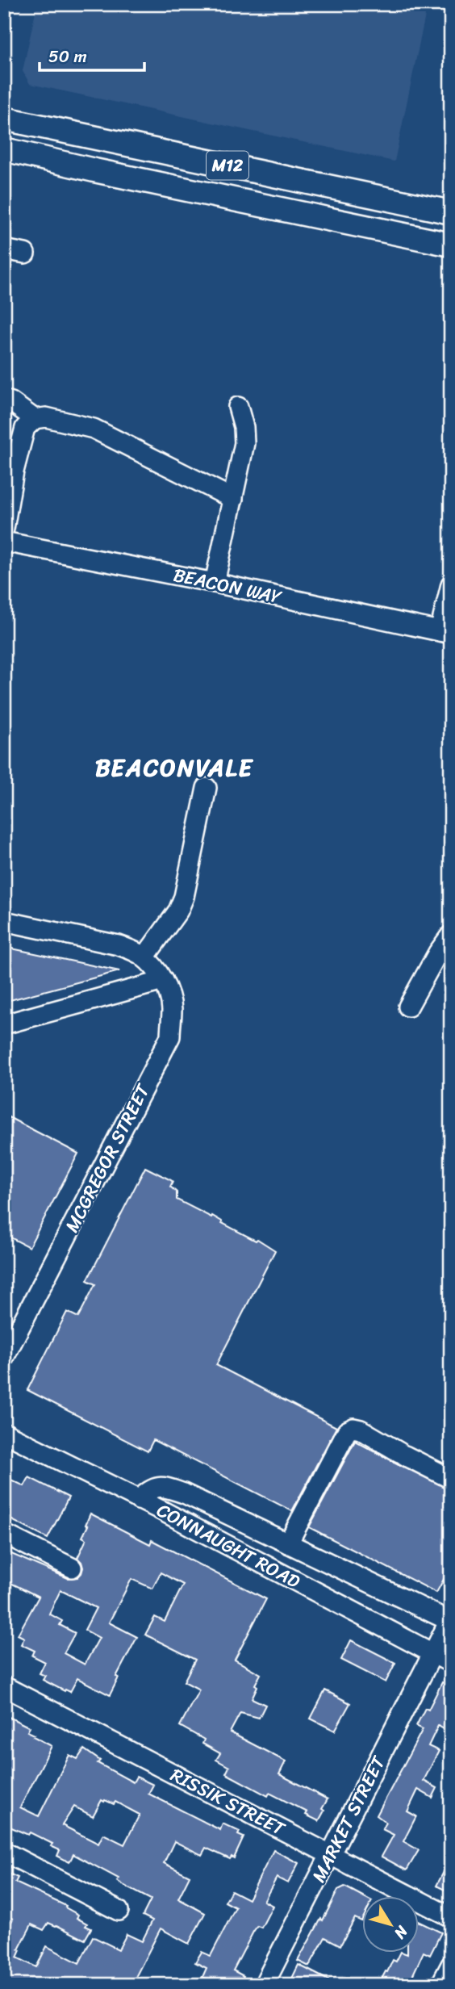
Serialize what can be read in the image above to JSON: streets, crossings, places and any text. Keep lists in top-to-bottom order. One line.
{"streets":{"main road":["M12"],"street":["BEACON WAY","MCGREGOR STREET","CONNAUGHT ROAD","RISSIK STREET","MARKET STREET"]},"crossings":[["CONNAUGHT ROAD","MARKET STREET"],["RISSIK STREET","MARKET STREET"]],"districts":["BEACONVALE"],"scale_bar":"50 m","north":"bottom right"}
